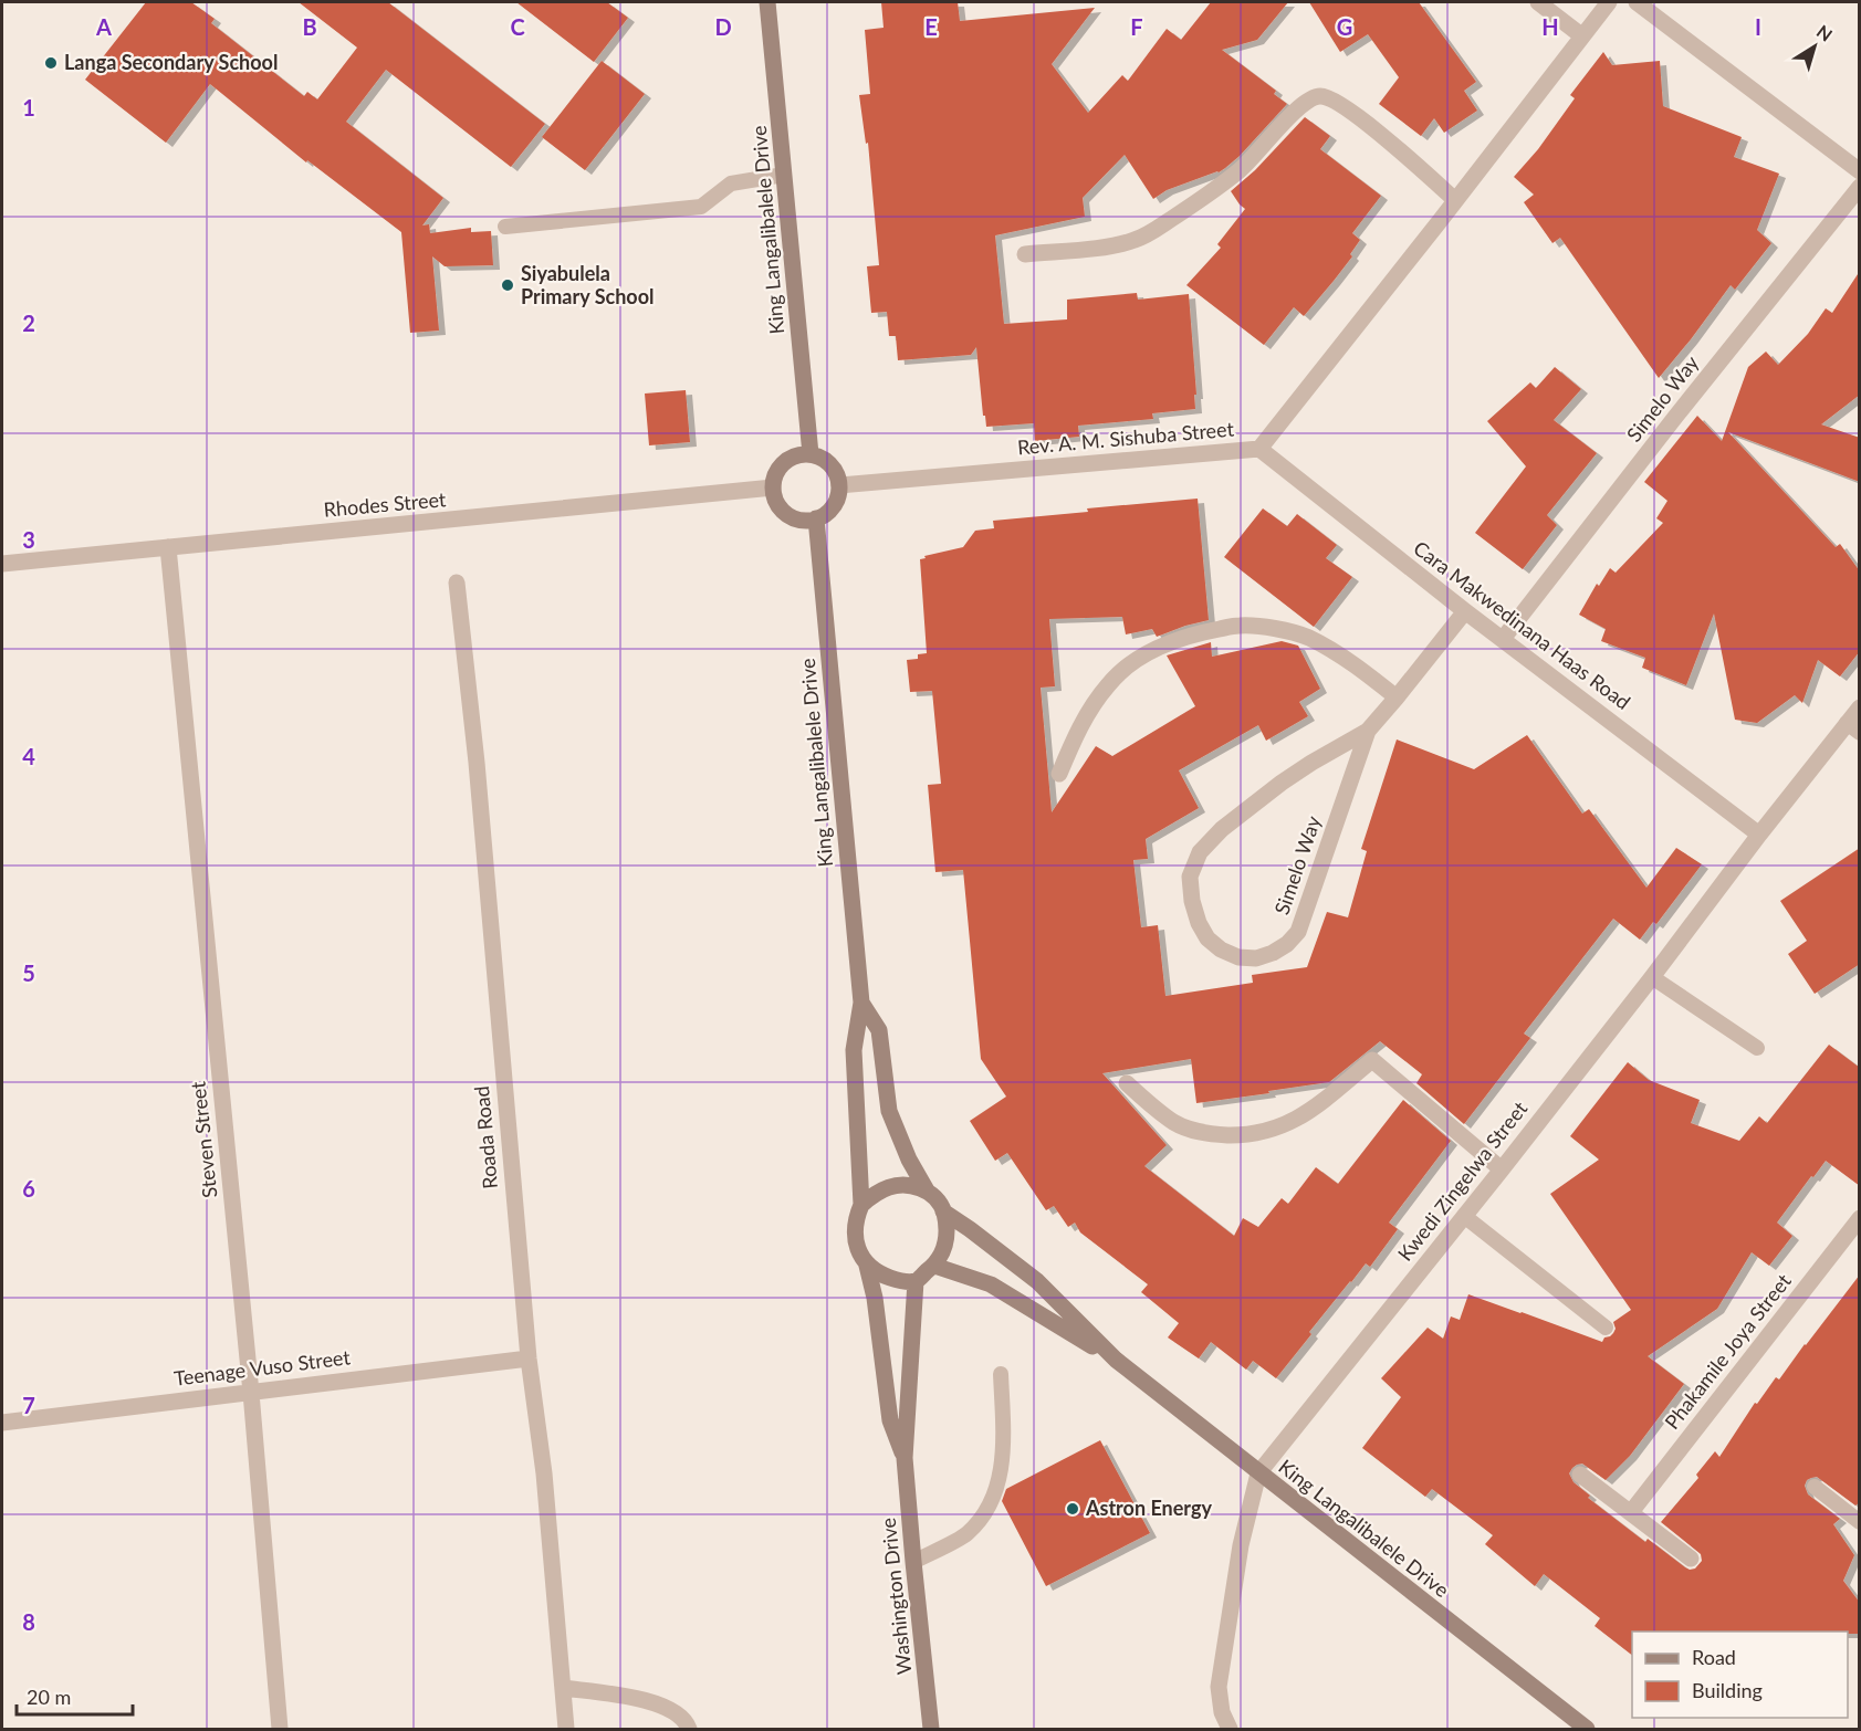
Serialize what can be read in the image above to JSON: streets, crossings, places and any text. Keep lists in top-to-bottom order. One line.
{"streets":{"street":["King Langalibalele Drive","Simelo Way","Rev. A. M. Sishuba Street","Rhodes Street","Cara Makwedinana Haas Road","Roada Road","Steven Street","Kwedi Zingelwa Street","Phakamile Joya Street","Teenage Vuso Street","Washington Drive"]},"crossings":[["King Langalibalele Drive","Rev. A. M. Sishuba Street"],["King Langalibalele Drive","Rhodes Street"],["King Langalibalele Drive","Kwedi Zingelwa Street"],["King Langalibalele Drive","Washington Drive"],["Simelo Way","Cara Makwedinana Haas Road"],["Rev. A. M. Sishuba Street","Rhodes Street"],["Rev. A. M. Sishuba Street","Cara Makwedinana Haas Road"],["Rhodes Street","Steven Street"],["Cara Makwedinana Haas Road","Kwedi Zingelwa Street"],["Roada Road","Teenage Vuso Street"],["Steven Street","Teenage Vuso Street"]],"places":["Langa Secondary School","Siyabulela Primary School","Astron Energy"],"legend":["Road","Building"],"scale_bar":"20 m","north":"top right","grid":{"columns":["A","B","C","D","E","F","G","H","I"],"rows":["1","2","3","4","5","6","7","8"]}}
